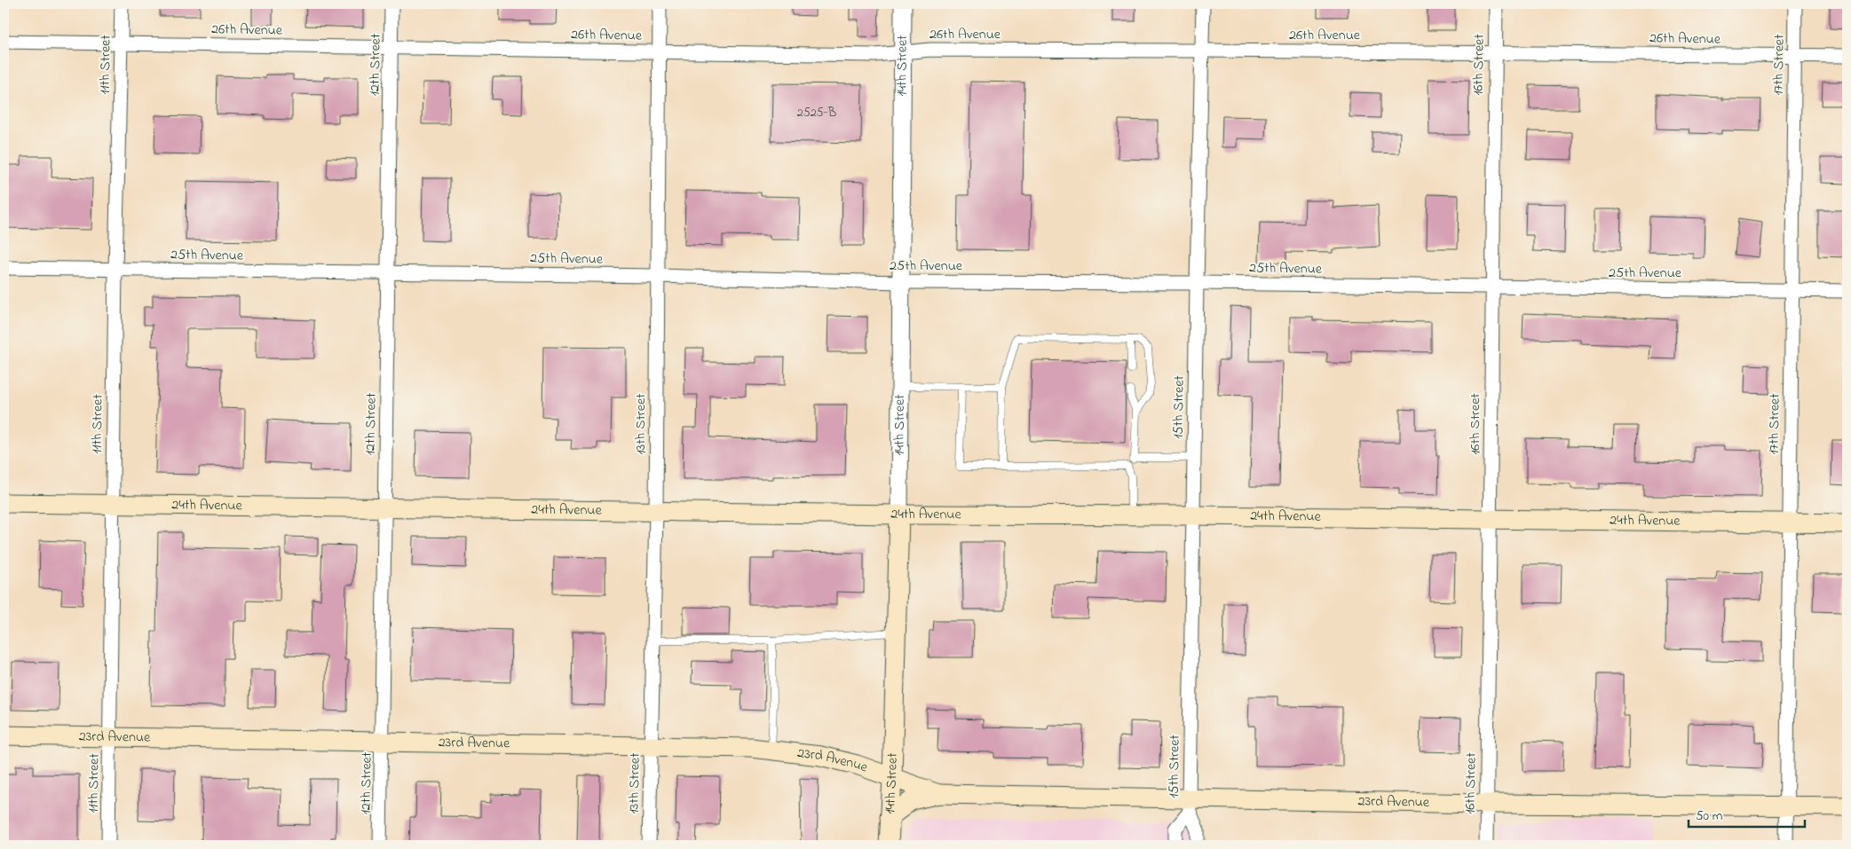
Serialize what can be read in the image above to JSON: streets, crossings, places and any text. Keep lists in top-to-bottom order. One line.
{"streets":{"main road":["14th Street","24th Avenue","23rd Avenue"],"street":["26th Avenue","11th Street","12th Street","16th Street","17th Street","25th Avenue","15th Street","13th Street"]},"crossings":[["26th Avenue","11th Street"],["26th Avenue","12th Street"],["26th Avenue","16th Street"],["26th Avenue","17th Street"],["26th Avenue","14th Street"],["26th Avenue","15th Street"],["26th Avenue","13th Street"],["11th Street","25th Avenue"],["11th Street","24th Avenue"],["11th Street","23rd Avenue"],["12th Street","25th Avenue"],["12th Street","24th Avenue"],["12th Street","23rd Avenue"],["16th Street","25th Avenue"],["16th Street","24th Avenue"],["16th Street","23rd Avenue"],["17th Street","25th Avenue"],["17th Street","24th Avenue"],["17th Street","23rd Avenue"],["14th Street","25th Avenue"],["14th Street","24th Avenue"],["14th Street","23rd Avenue"],["25th Avenue","15th Street"],["25th Avenue","13th Street"],["15th Street","24th Avenue"],["15th Street","23rd Avenue"],["13th Street","24th Avenue"],["13th Street","23rd Avenue"]],"house_numbers":["2525-B"],"scale_bar":"50 m"}
